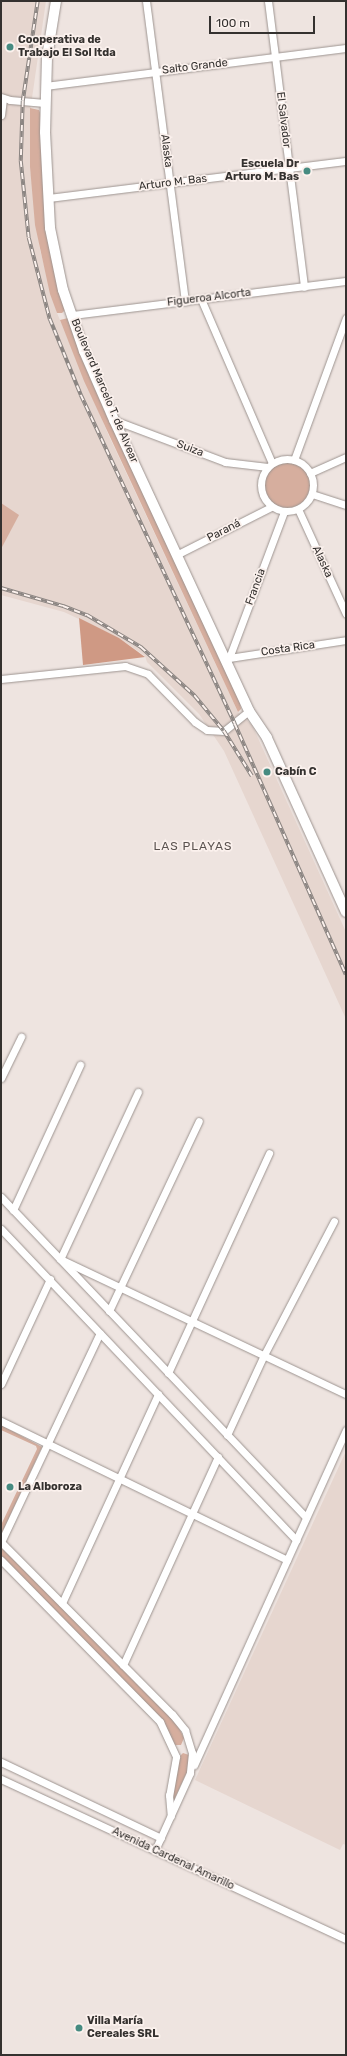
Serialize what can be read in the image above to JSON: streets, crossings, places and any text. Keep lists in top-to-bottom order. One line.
{"streets":{"main road":["Boulevard Marcelo T. de Alvear"],"street":["Salto Grande","El Salvador","Alaska","Arturo M. Bas","Figueroa Alcorta","Suiza","Paraná","Francia","Costa Rica","Avenida Cardenal Amarillo"]},"crossings":[["Salto Grande","El Salvador"],["Salto Grande","Alaska"],["Salto Grande","Boulevard Marcelo T. de Alvear"],["El Salvador","Arturo M. Bas"],["El Salvador","Figueroa Alcorta"],["Alaska","Arturo M. Bas"],["Alaska","Figueroa Alcorta"],["Alaska","Suiza"],["Alaska","Paraná"],["Alaska","Francia"],["Arturo M. Bas","Boulevard Marcelo T. de Alvear"],["Figueroa Alcorta","Boulevard Marcelo T. de Alvear"],["Boulevard Marcelo T. de Alvear","Suiza"],["Boulevard Marcelo T. de Alvear","Paraná"],["Boulevard Marcelo T. de Alvear","Francia"],["Boulevard Marcelo T. de Alvear","Costa Rica"],["Suiza","Paraná"],["Suiza","Francia"],["Paraná","Francia"],["Francia","Costa Rica"]],"districts":["LAS PLAYAS"],"places":["Cooperativa de Trabajo El Sol ltda","Escuela Dr Arturo M. Bas","Cabín C","La Alboroza","Villa María Cereales SRL"],"scale_bar":"100 m"}
